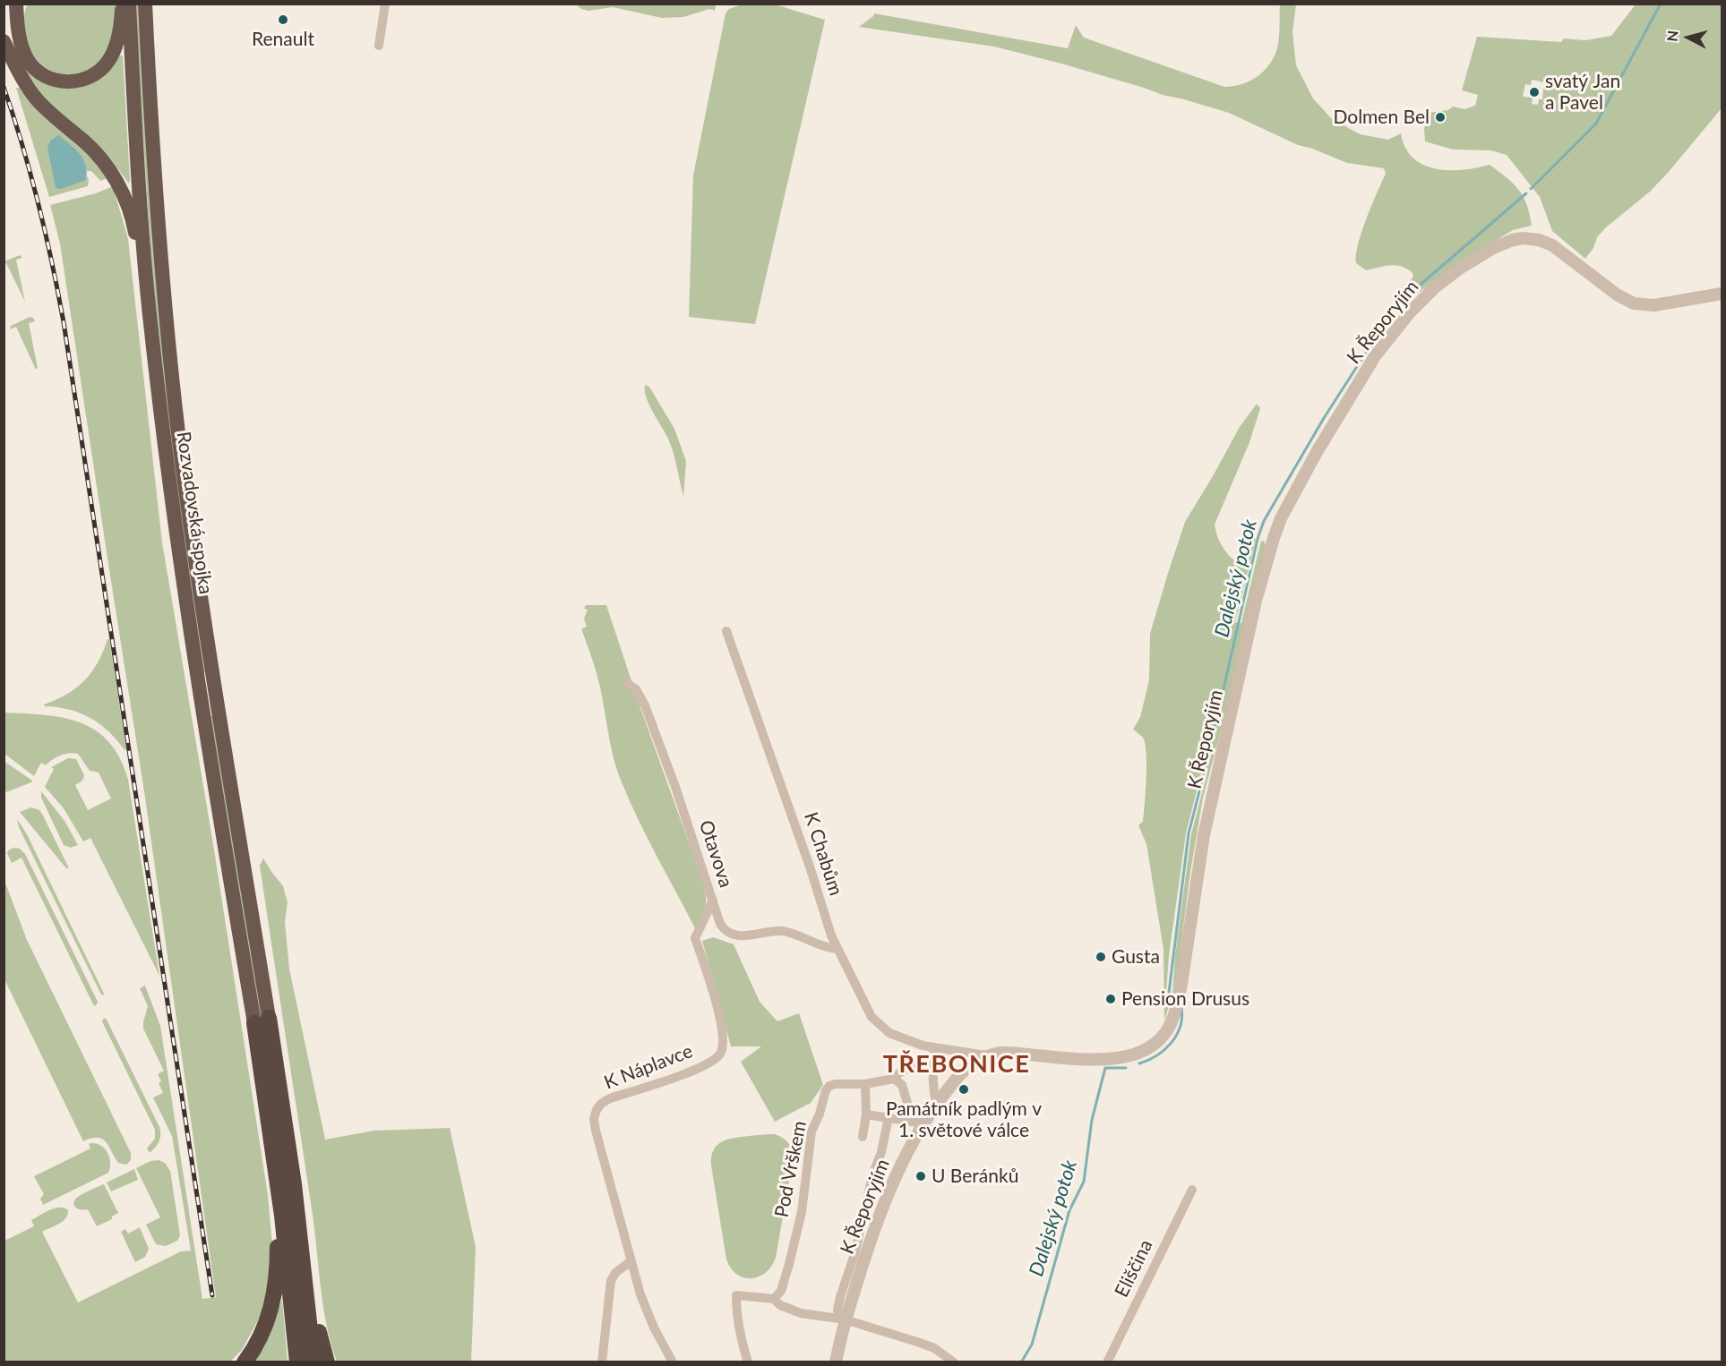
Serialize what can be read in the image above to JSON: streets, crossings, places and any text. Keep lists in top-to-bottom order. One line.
{"streets":{"highway":["Rozvadovská spojka"],"street":["K Řeporyjím","Otavova","K Chabům","K Náplavce","Pod Vrškem","Eliščina"]},"crossings":[["K Řeporyjím","K Chabům"],["Otavova","K Chabům"],["Otavova","K Náplavce"]],"districts":["TŘEBONICE"],"water":["Dalejský potok"],"places":["Renault","svatý Jan a Pavel","Dolmen Bel","Gusta","Pension Drusus","Památník padlým v 1. světové válce","U Beránků"],"north":"left"}
